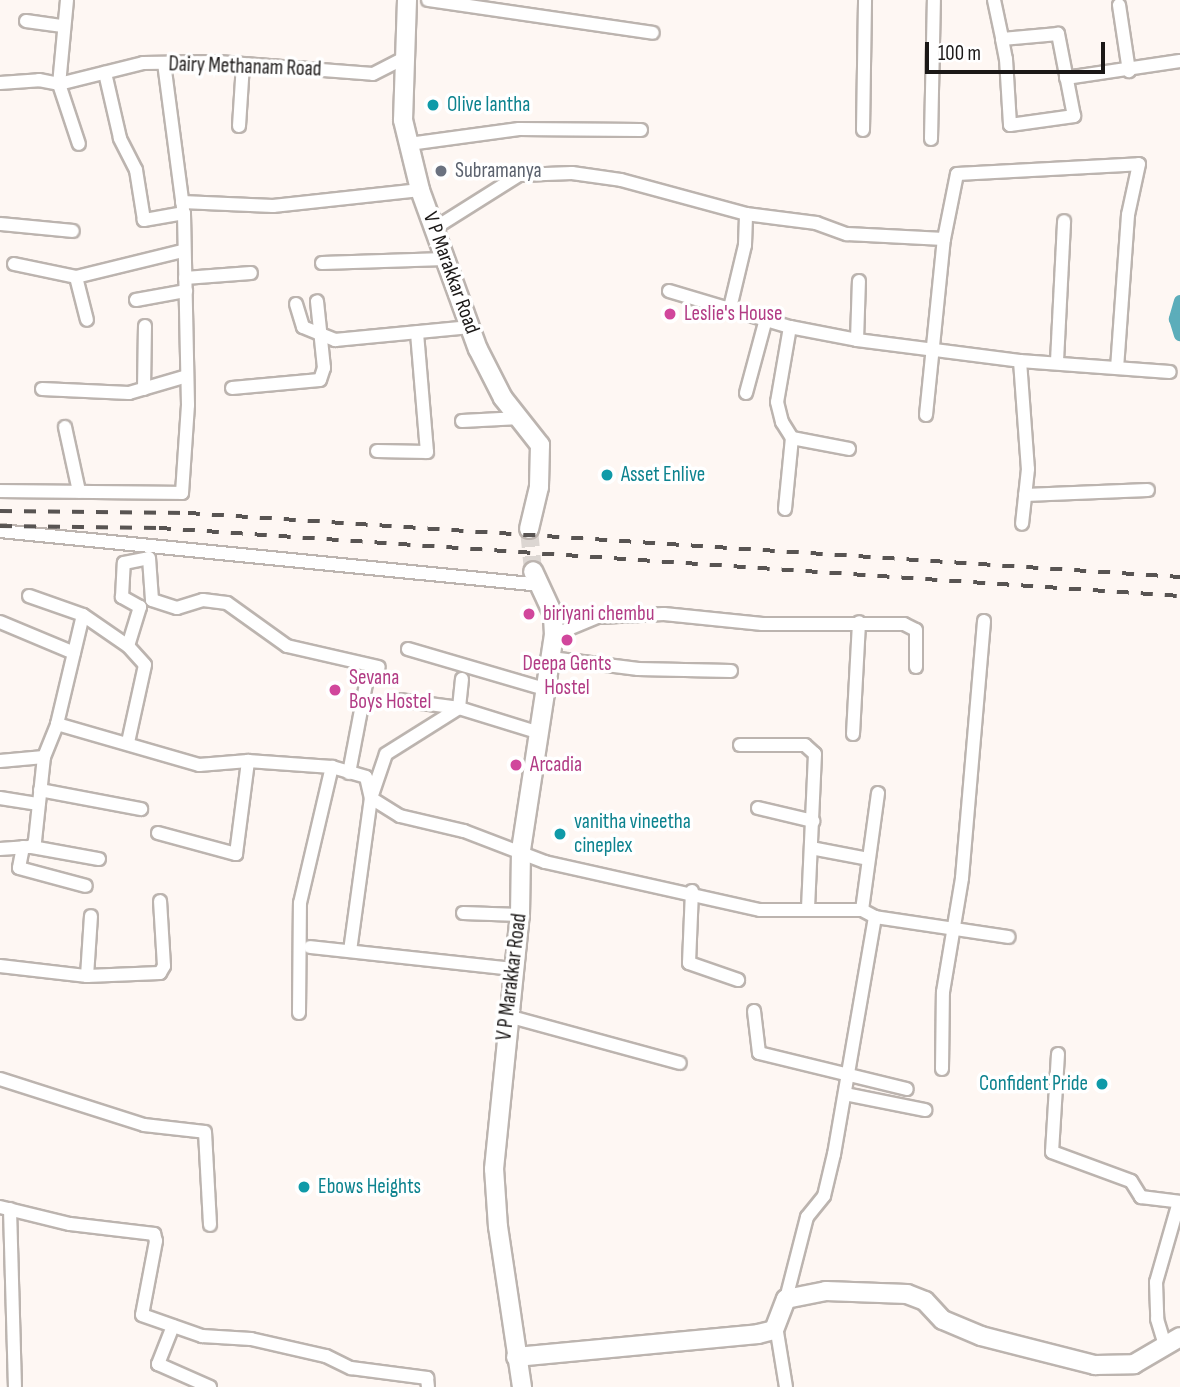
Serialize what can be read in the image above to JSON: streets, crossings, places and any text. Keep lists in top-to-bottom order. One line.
{"streets":{"street":["Dairy Methanam Road","V P Marakkar Road"]},"crossings":[["Dairy Methanam Road","V P Marakkar Road"]],"places":["Olive Iantha","Subramanya","Leslie's House","Asset Enlive","biriyani chembu","Deepa Gents Hostel","Sevana Boys Hostel","Arcadia","vanitha vineetha cineplex","Confident Pride","Ebows Heights"],"scale_bar":"100 m"}
